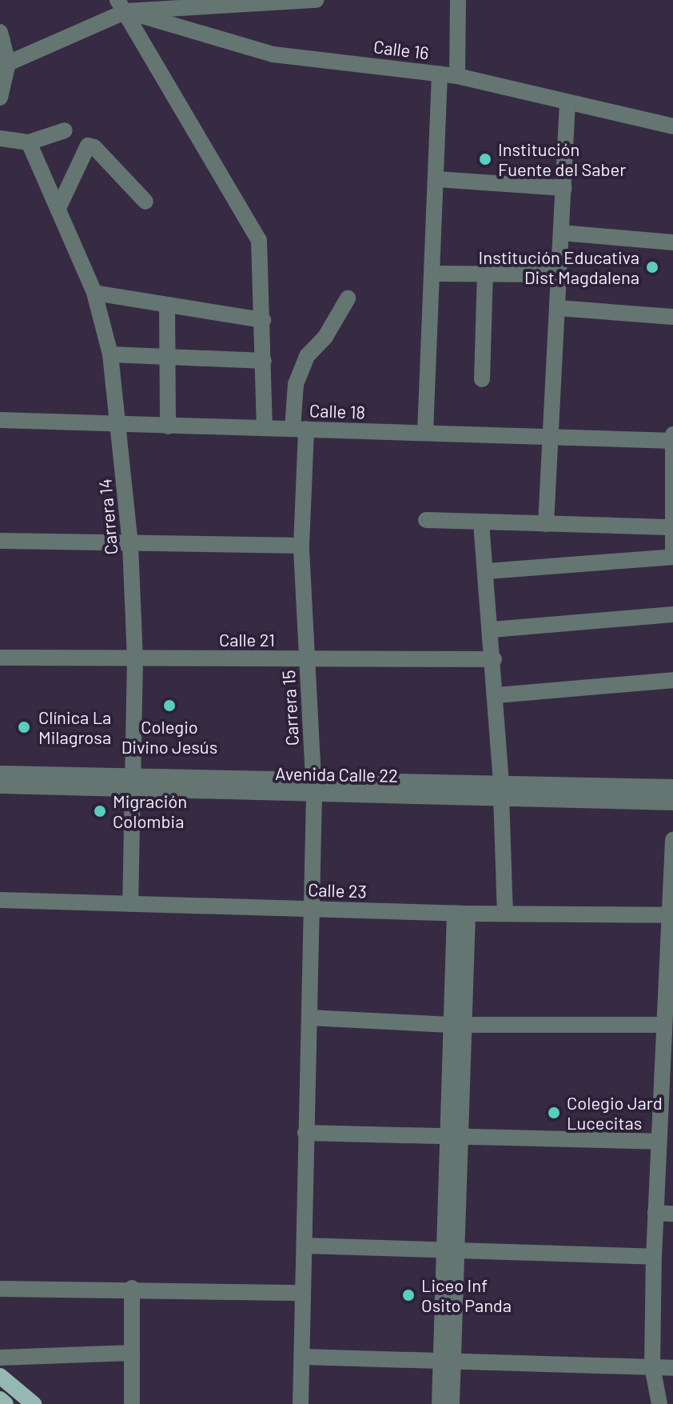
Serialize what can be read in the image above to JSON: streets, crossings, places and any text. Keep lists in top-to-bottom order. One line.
{"streets":{"street":["Calle 16","Calle 18","Carrera 14","Calle 21","Carrera 15","Avenida Calle 22","Calle 23"]},"crossings":[["Calle 18","Carrera 14"],["Calle 18","Carrera 15"],["Carrera 14","Calle 21"],["Carrera 14","Avenida Calle 22"],["Carrera 14","Calle 23"],["Calle 21","Carrera 15"],["Carrera 15","Avenida Calle 22"],["Carrera 15","Calle 23"]],"places":["Institución Fuente del Saber","Institución Educativa Dist Magdalena","Colegio Divino Jesús","Clínica La Milagrosa","Migración Colombia","Colegio Jard Lucecitas","Liceo Inf Osito Panda"]}
